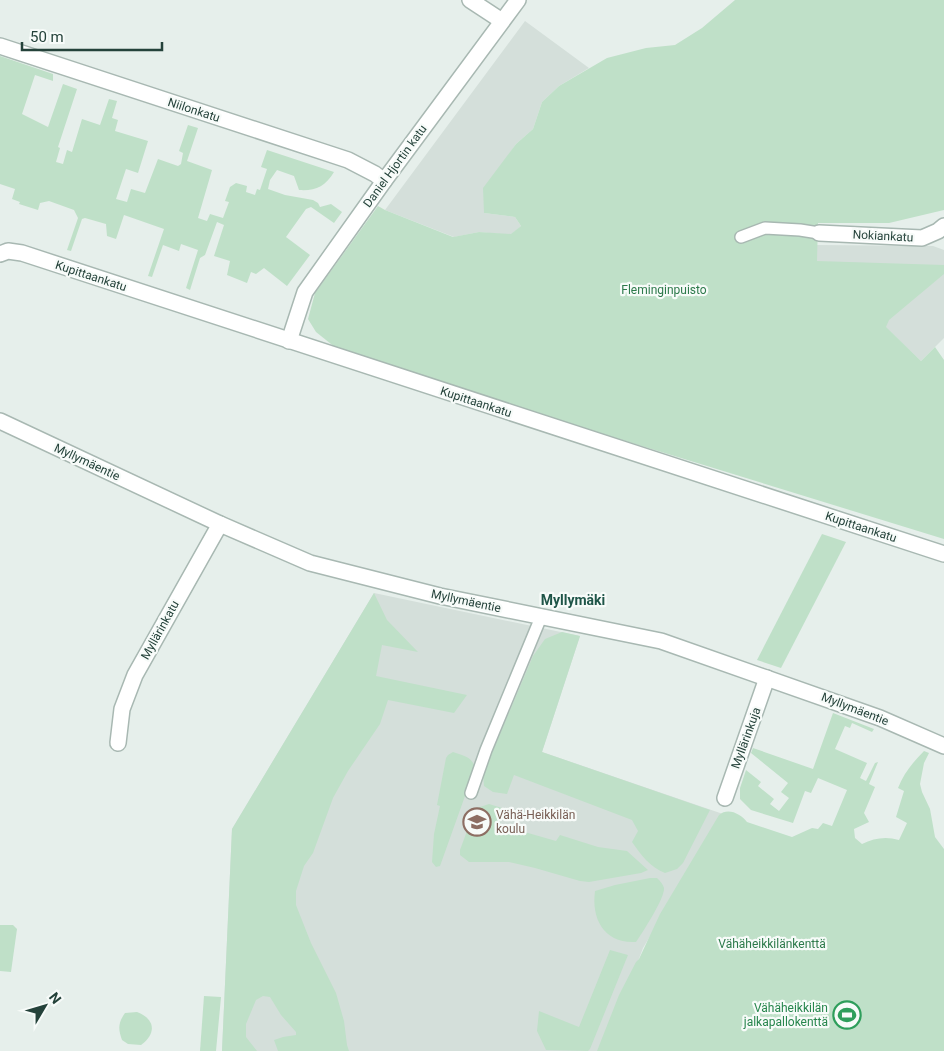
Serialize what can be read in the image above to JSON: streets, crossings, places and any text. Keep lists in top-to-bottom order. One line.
{"streets":{"street":["Niilonkatu","Daniel Hjortin katu","Nokiankatu","Kupittaankatu","Myllymäentie","Myllärinkatu","Myllärinkuja"]},"crossings":[["Niilonkatu","Daniel Hjortin katu"],["Daniel Hjortin katu","Kupittaankatu"],["Myllymäentie","Myllärinkatu"],["Myllymäentie","Myllärinkuja"]],"districts":["Myllymäki"],"parks":["Fleminginpuisto","Vähäheikkilänkenttä"],"places":{"school or university":["Vähä-Heikkilän koulu"],"sports":["Vähäheikkilän jalkapallokenttä"]},"scale_bar":"50 m","north":"top right"}
